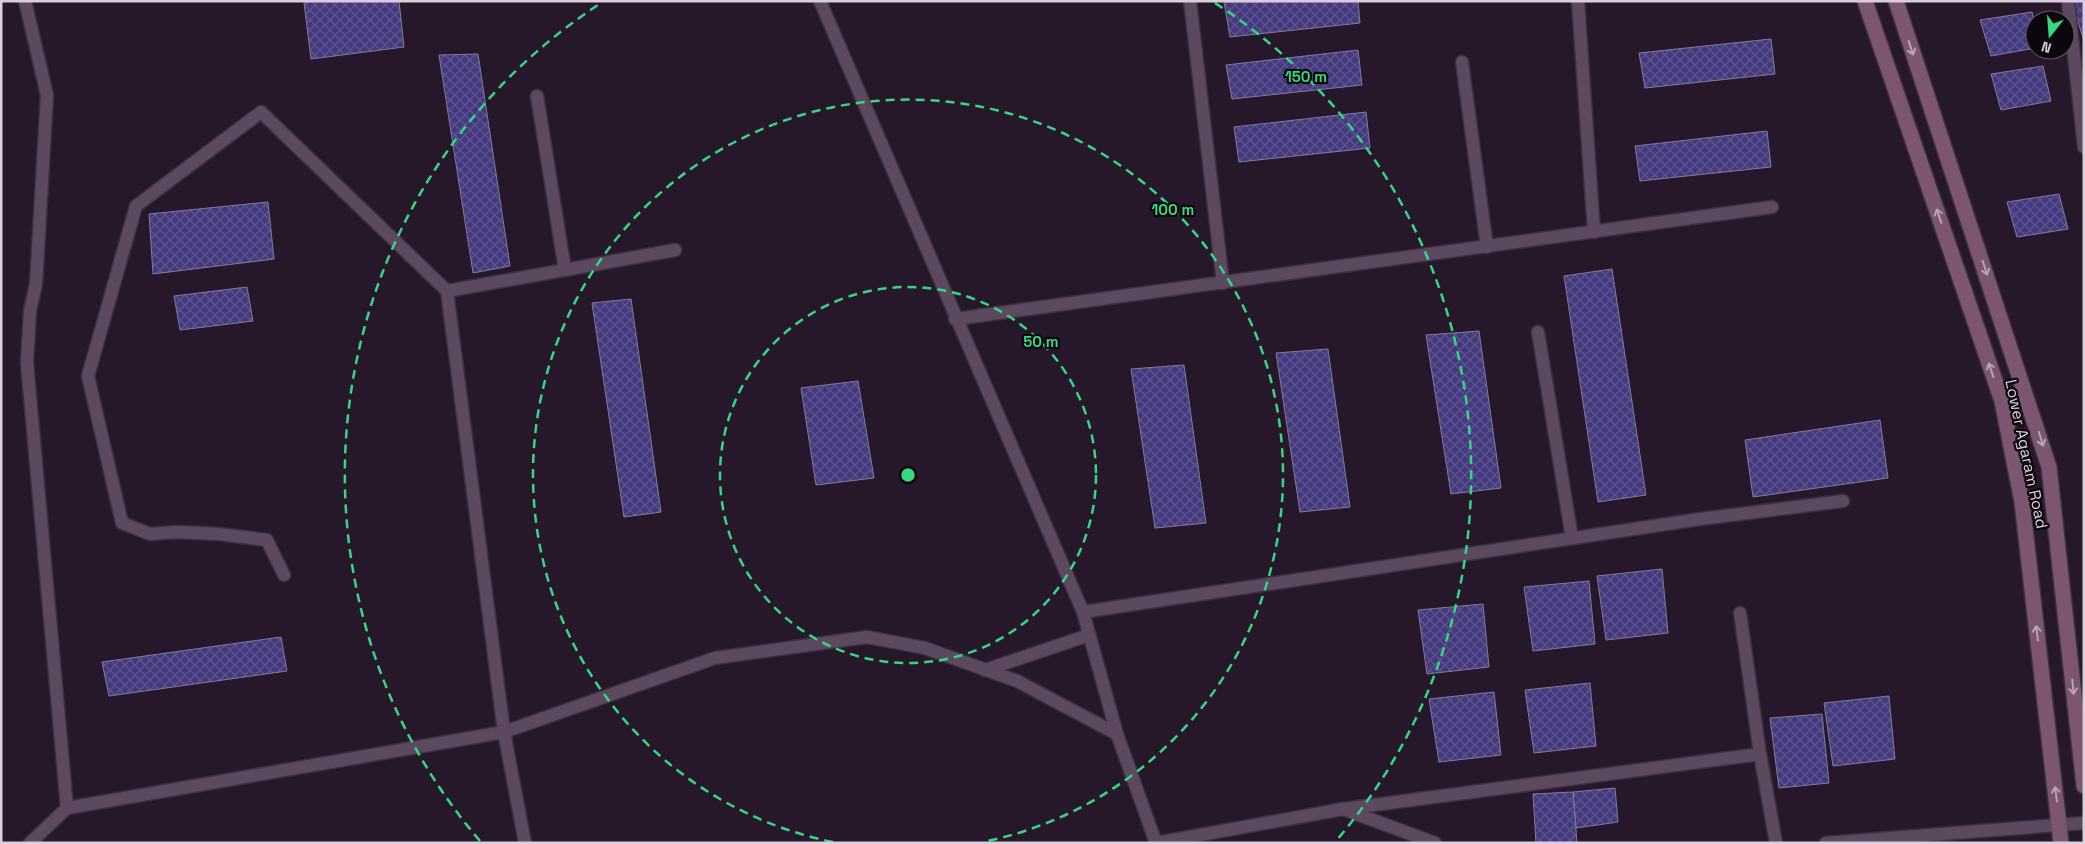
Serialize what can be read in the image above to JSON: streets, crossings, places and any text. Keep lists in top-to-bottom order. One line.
{"streets":{"main road":["Lower Agaram Road"]},"north":"bottom","rings":["150 m","100 m","50 m"]}
